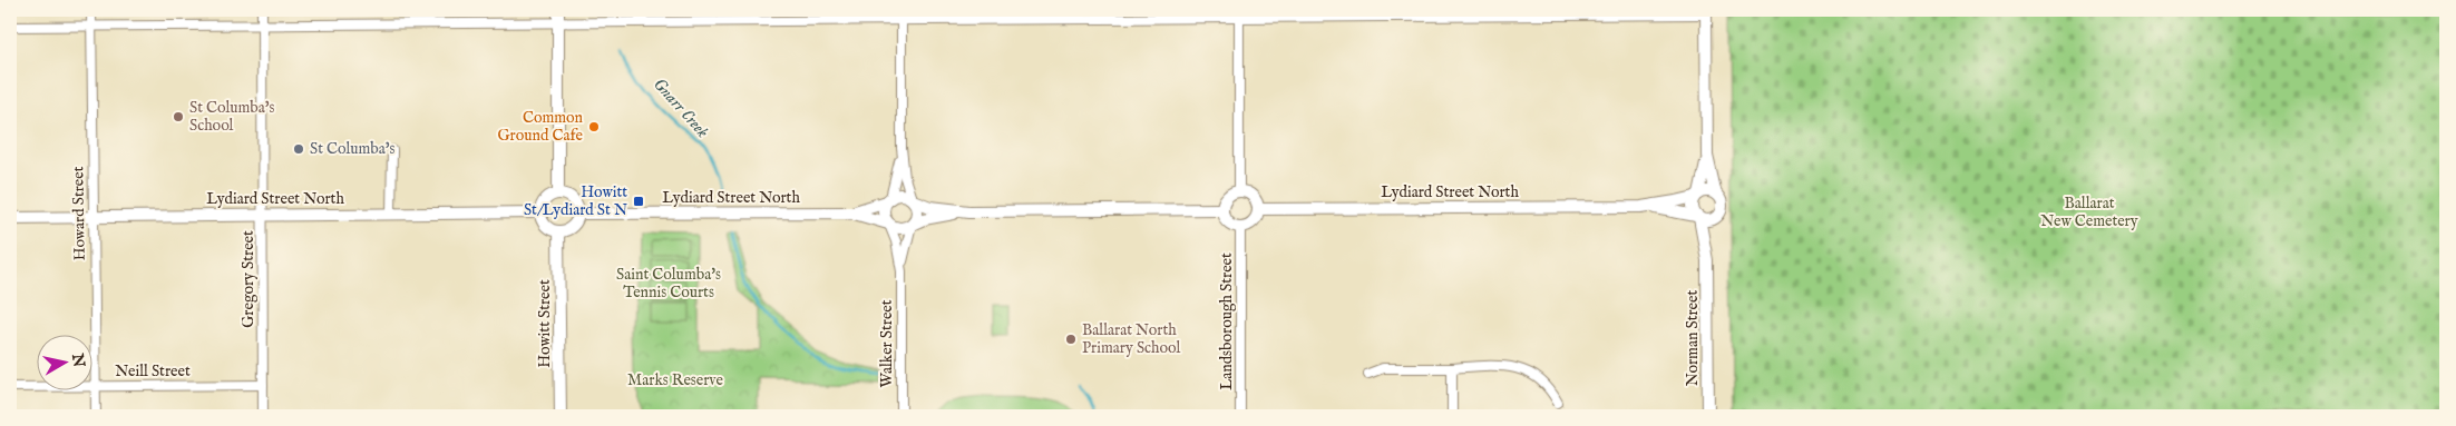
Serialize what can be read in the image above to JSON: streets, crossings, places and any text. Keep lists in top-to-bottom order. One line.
{"streets":{"street":["Lydiard Street North","Howard Street","Gregory Street","Landsborough Street","Howitt Street","Norman Street","Walker Street","Neill Street"]},"crossings":[["Lydiard Street North","Howard Street"],["Lydiard Street North","Gregory Street"],["Lydiard Street North","Landsborough Street"],["Lydiard Street North","Howitt Street"],["Lydiard Street North","Norman Street"],["Lydiard Street North","Walker Street"],["Howard Street","Neill Street"],["Gregory Street","Neill Street"]],"water":["Gnarr Creek"],"parks":["Ballarat New Cemetery","Saint Columba's Tennis Courts","Marks Reserve"],"places":{"other":["St Columba's School","Common Ground Cafe","St Columba's","Ballarat North Primary School"],"transit":["Howitt St/Lydiard St N"]},"north":"right"}
